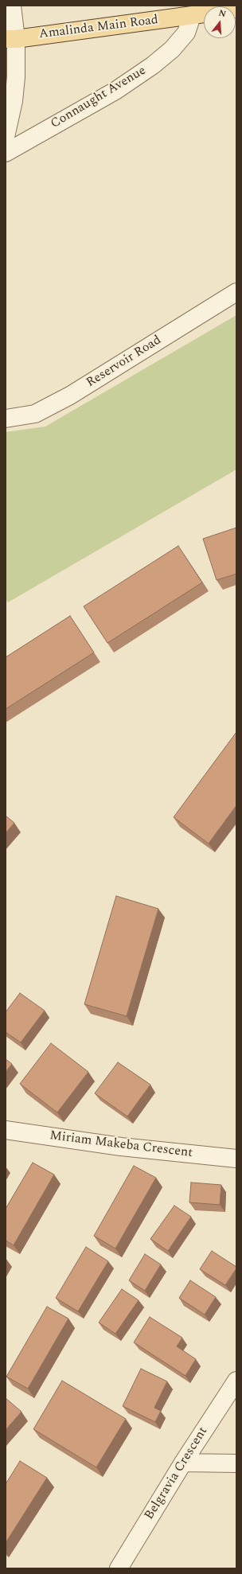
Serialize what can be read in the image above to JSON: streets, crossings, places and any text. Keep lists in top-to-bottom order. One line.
{"streets":{"main road":["Amalinda Main Road"],"street":["Connaught Avenue","Reservoir Road","Miriam Makeba Crescent","Belgravia Crescent"]},"crossings":[["Amalinda Main Road","Connaught Avenue"]],"north":"top"}
